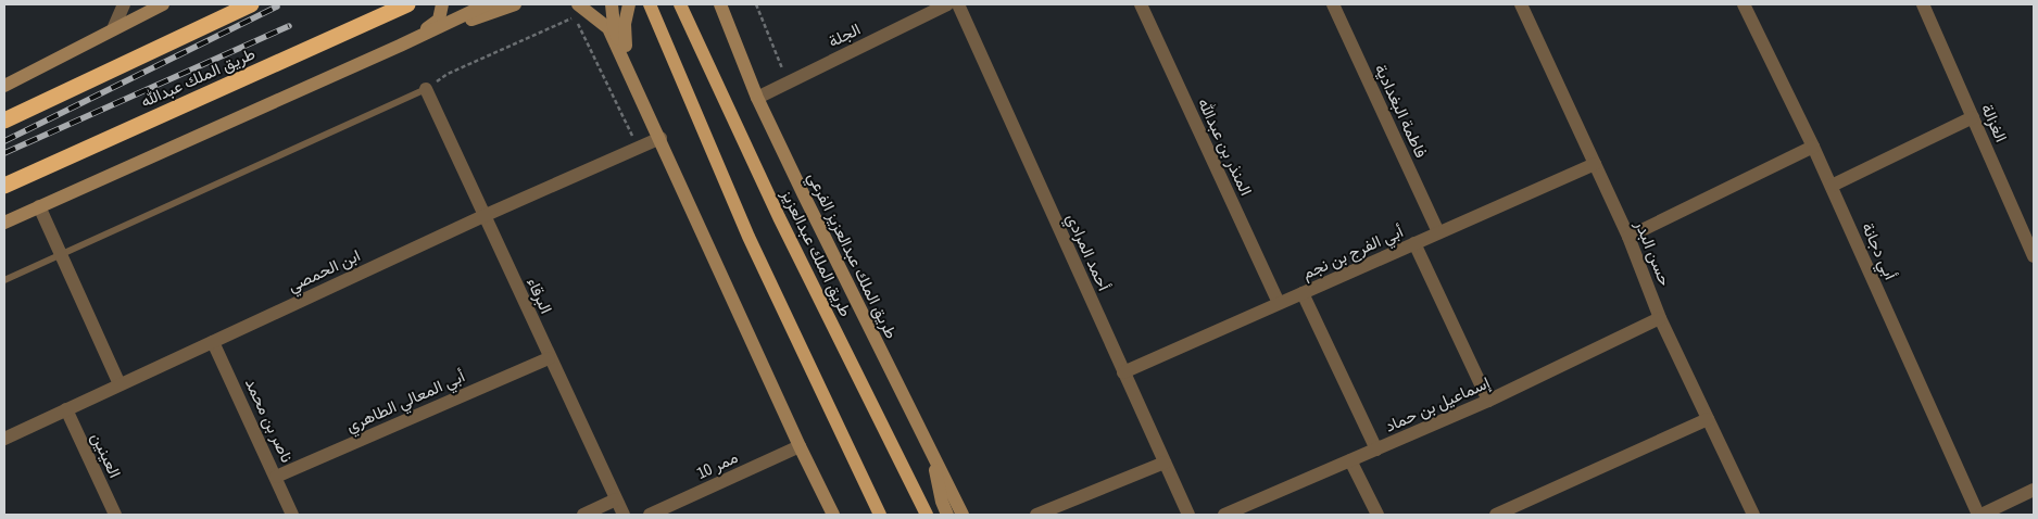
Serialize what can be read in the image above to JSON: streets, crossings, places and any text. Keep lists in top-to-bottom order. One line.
{"streets":{"highway":["طريق الملك عبدالله"],"main road":["طريق الملك عبدالعزيز","طريق الملك عبدالعزيز الفرعي"],"street":["الجلة","فاطمة البغدادية","الغزالة","المنذر بن عبدالله","أبي دجانة","أحمد المرادي","أبي الفرج بن نجم","حسن البدر","ابن الحمصي","البرقاء","أبي المعالي الطاهري","إسماعيل بن حماد","ناصر بن محمد","العينين","ممر 10"]},"crossings":[["الجلة","طريق الملك عبدالعزيز الفرعي"],["فاطمة البغدادية","أبي الفرج بن نجم"],["المنذر بن عبدالله","أبي الفرج بن نجم"],["أحمد المرادي","أبي الفرج بن نجم"],["أبي الفرج بن نجم","حسن البدر"],["حسن البدر","إسماعيل بن حماد"],["ابن الحمصي","البرقاء"],["ابن الحمصي","ناصر بن محمد"],["ابن الحمصي","العينين"],["البرقاء","أبي المعالي الطاهري"],["أبي المعالي الطاهري","ناصر بن محمد"]]}
